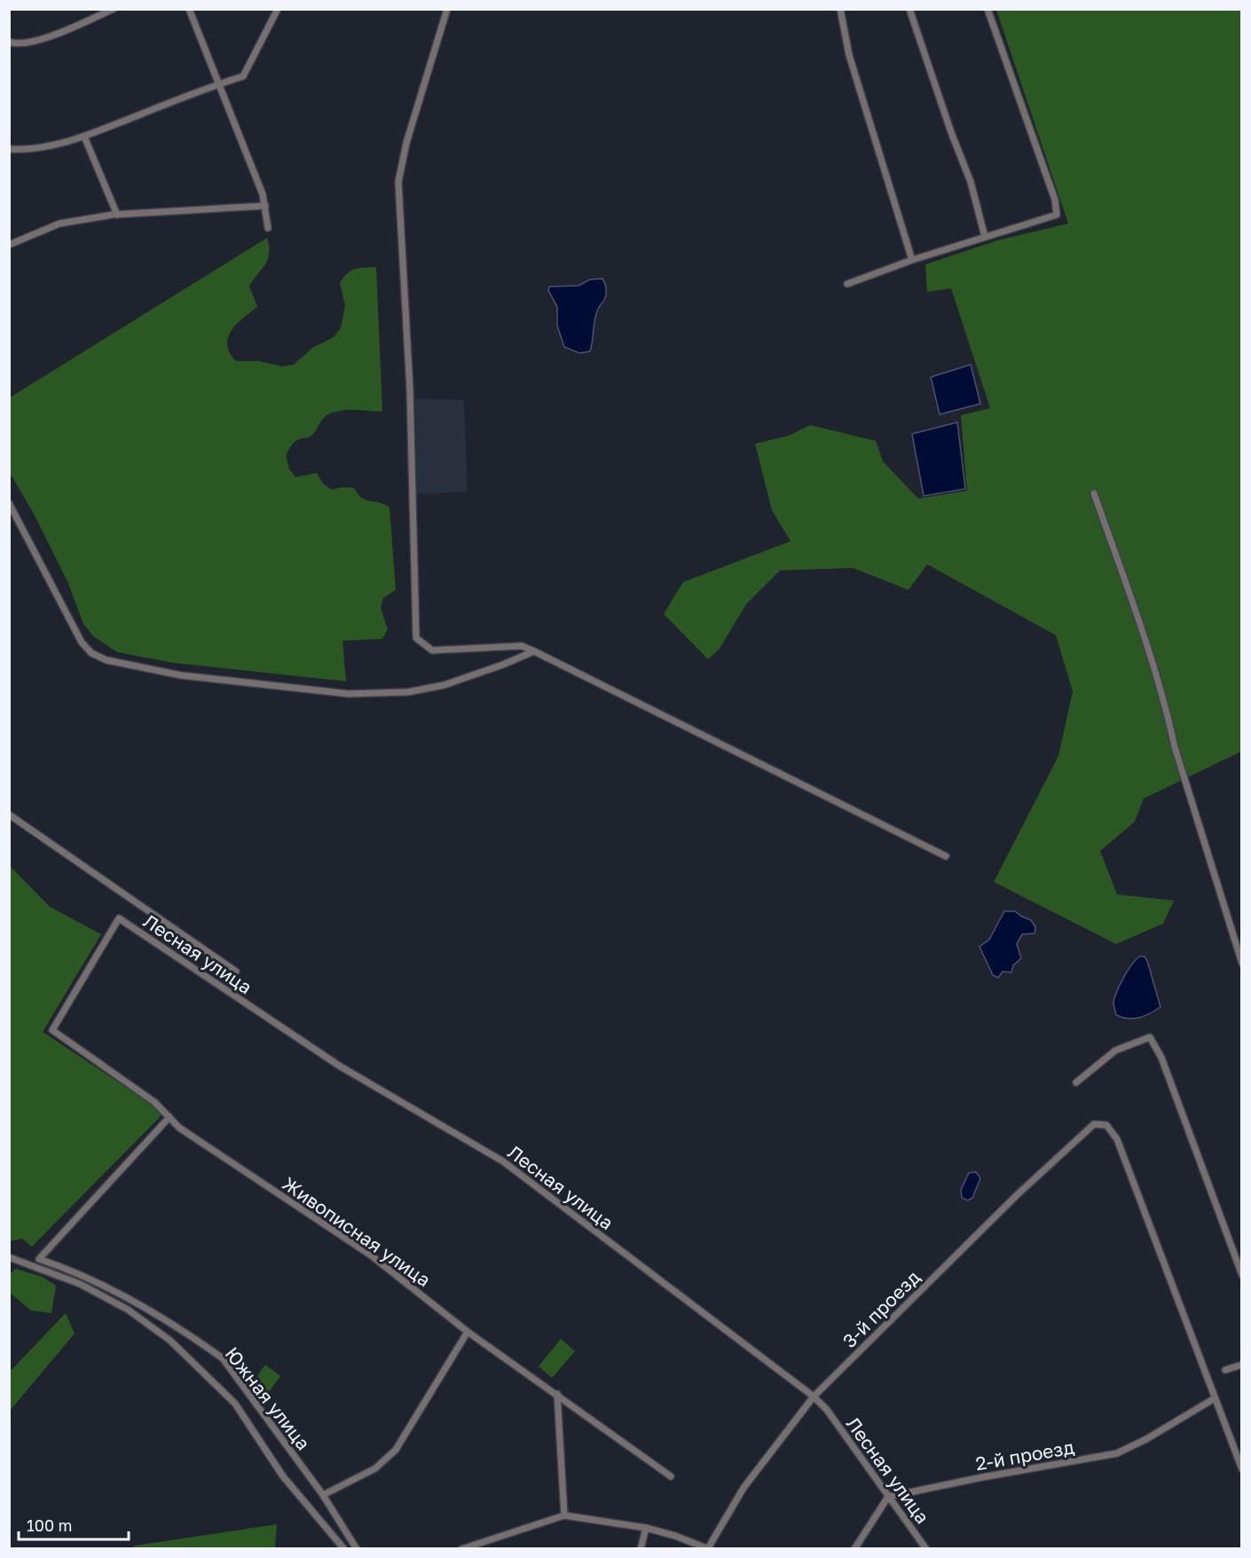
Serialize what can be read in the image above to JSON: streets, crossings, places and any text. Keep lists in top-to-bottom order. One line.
{"streets":{"street":["Лесная улица","Живописная улица","3-й проезд","Южная улица","2-й проезд"]},"crossings":[["Лесная улица","Живописная улица"],["Лесная улица","3-й проезд"],["Лесная улица","2-й проезд"],["Живописная улица","Южная улица"],["3-й проезд","2-й проезд"]],"scale_bar":"100 m"}
